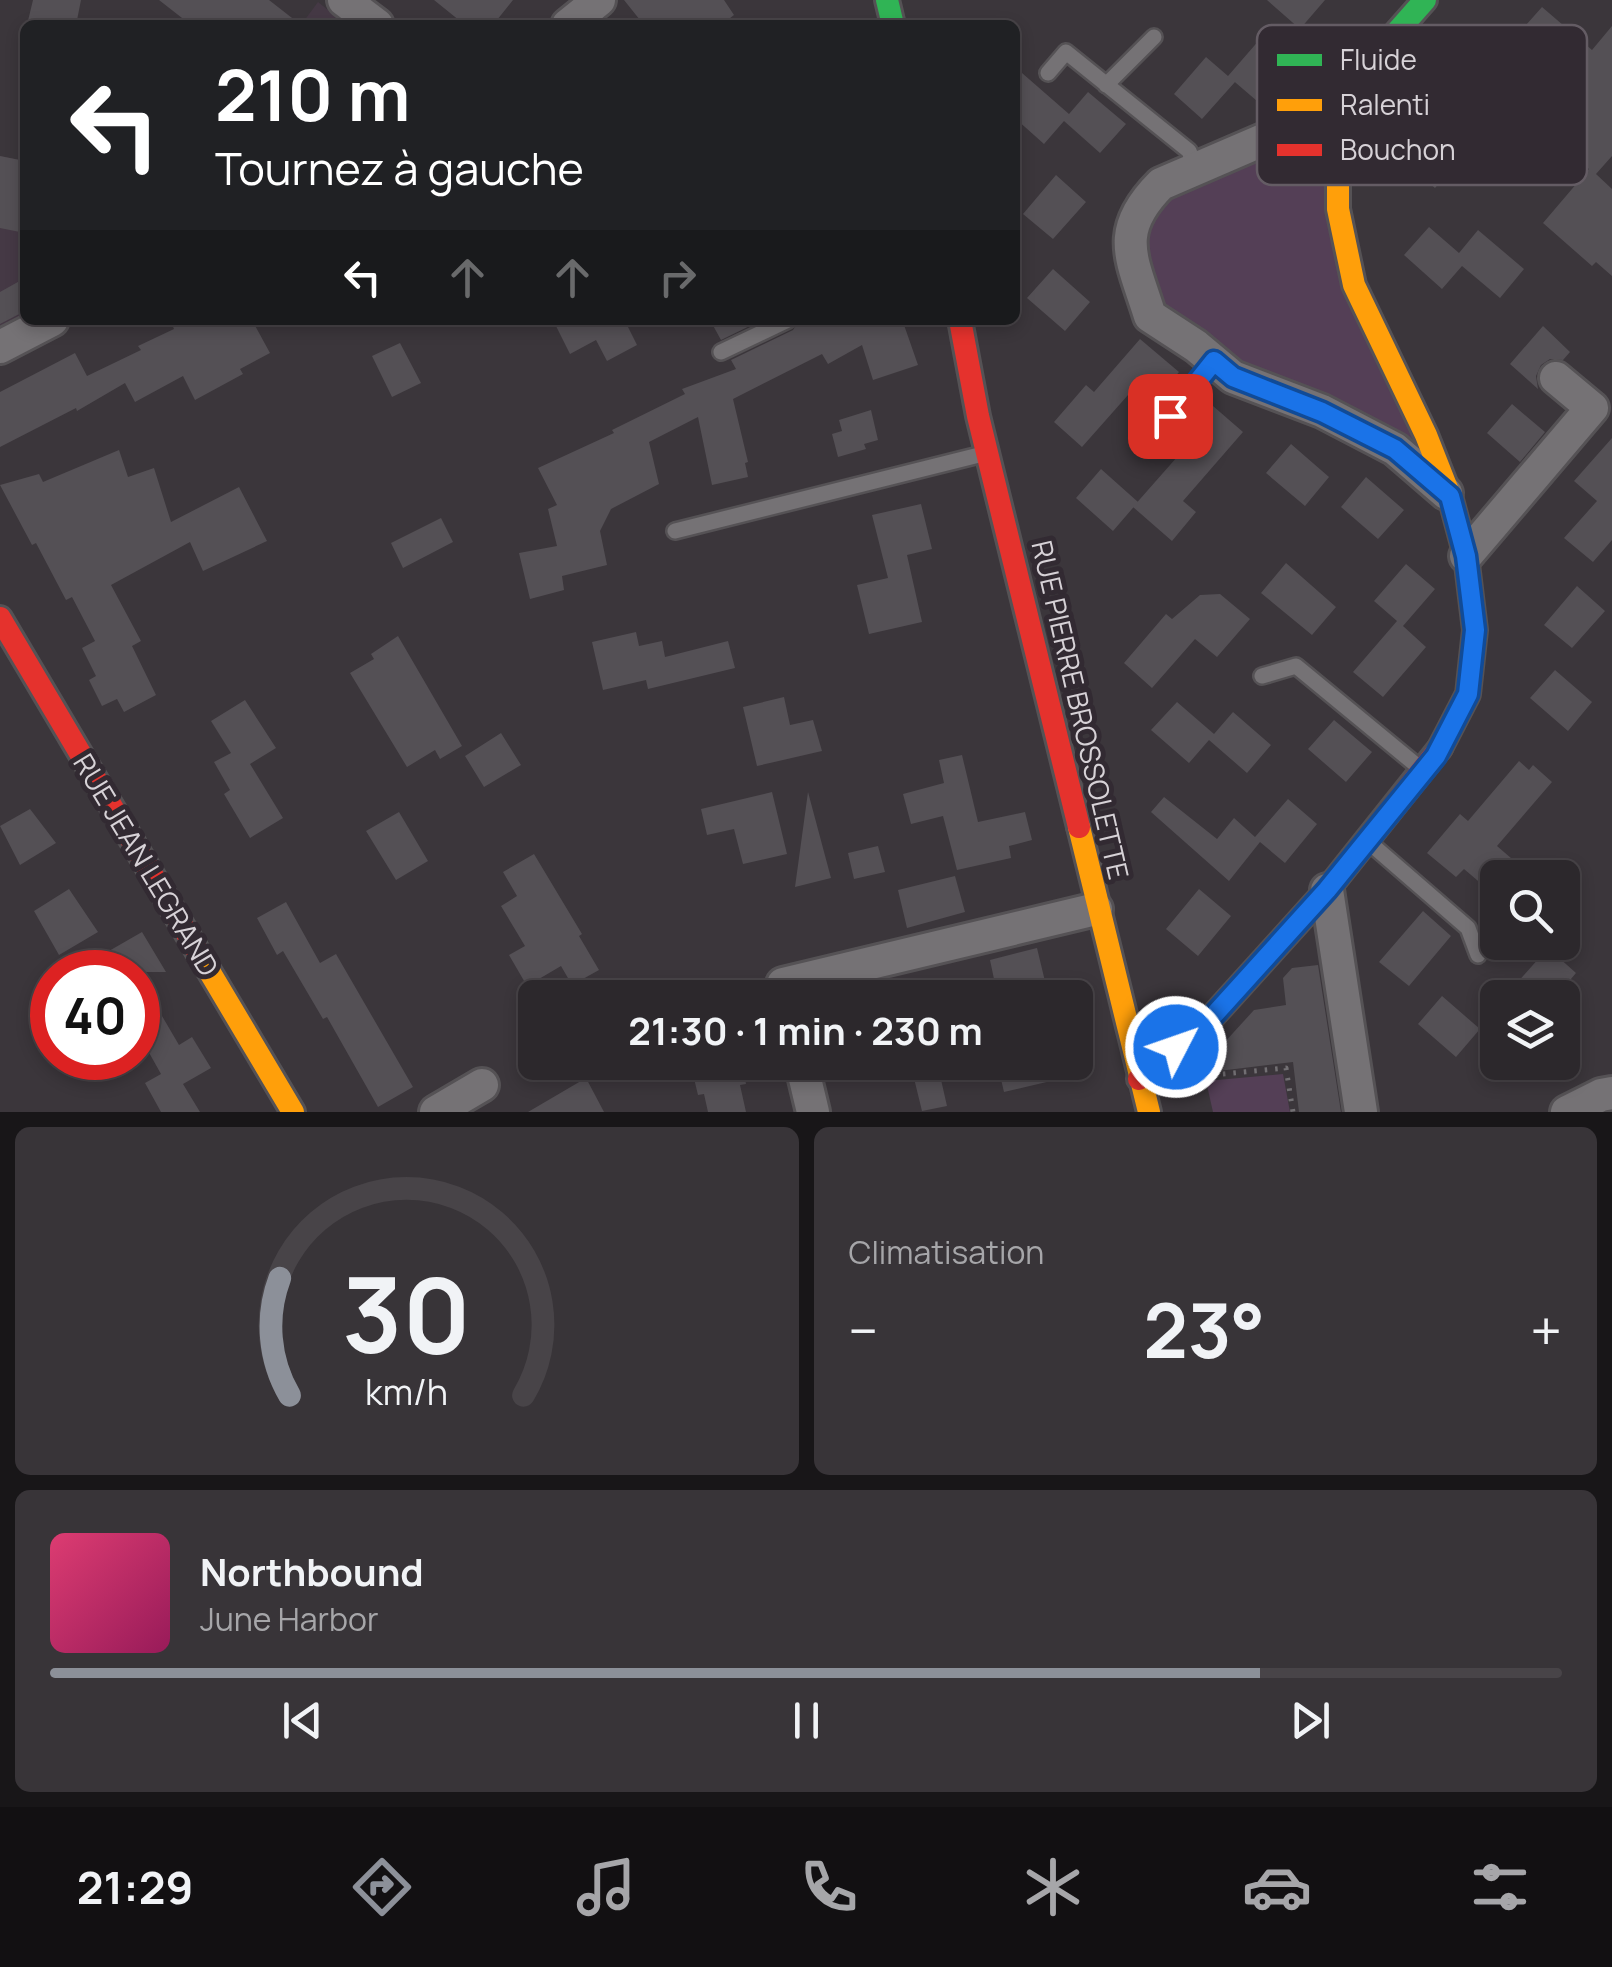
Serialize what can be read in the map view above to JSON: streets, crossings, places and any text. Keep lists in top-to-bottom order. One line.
{"streets":{"street":["RUE PIERRE BROSSOLETTE","RUE JEAN LEGRAND"]},"legend":["Fluide","Ralenti","Bouchon"],"page":{"turn":["210 m","Tournez à gauche"],"limit":"40","trip":"21:30 · 1 min · 230 m","tile":"Climatisation","heat":["−","23°","+"],"song":["Northbound","June Harbor"],"tabs":"21:29","gauge":["30","km/h"]}}
